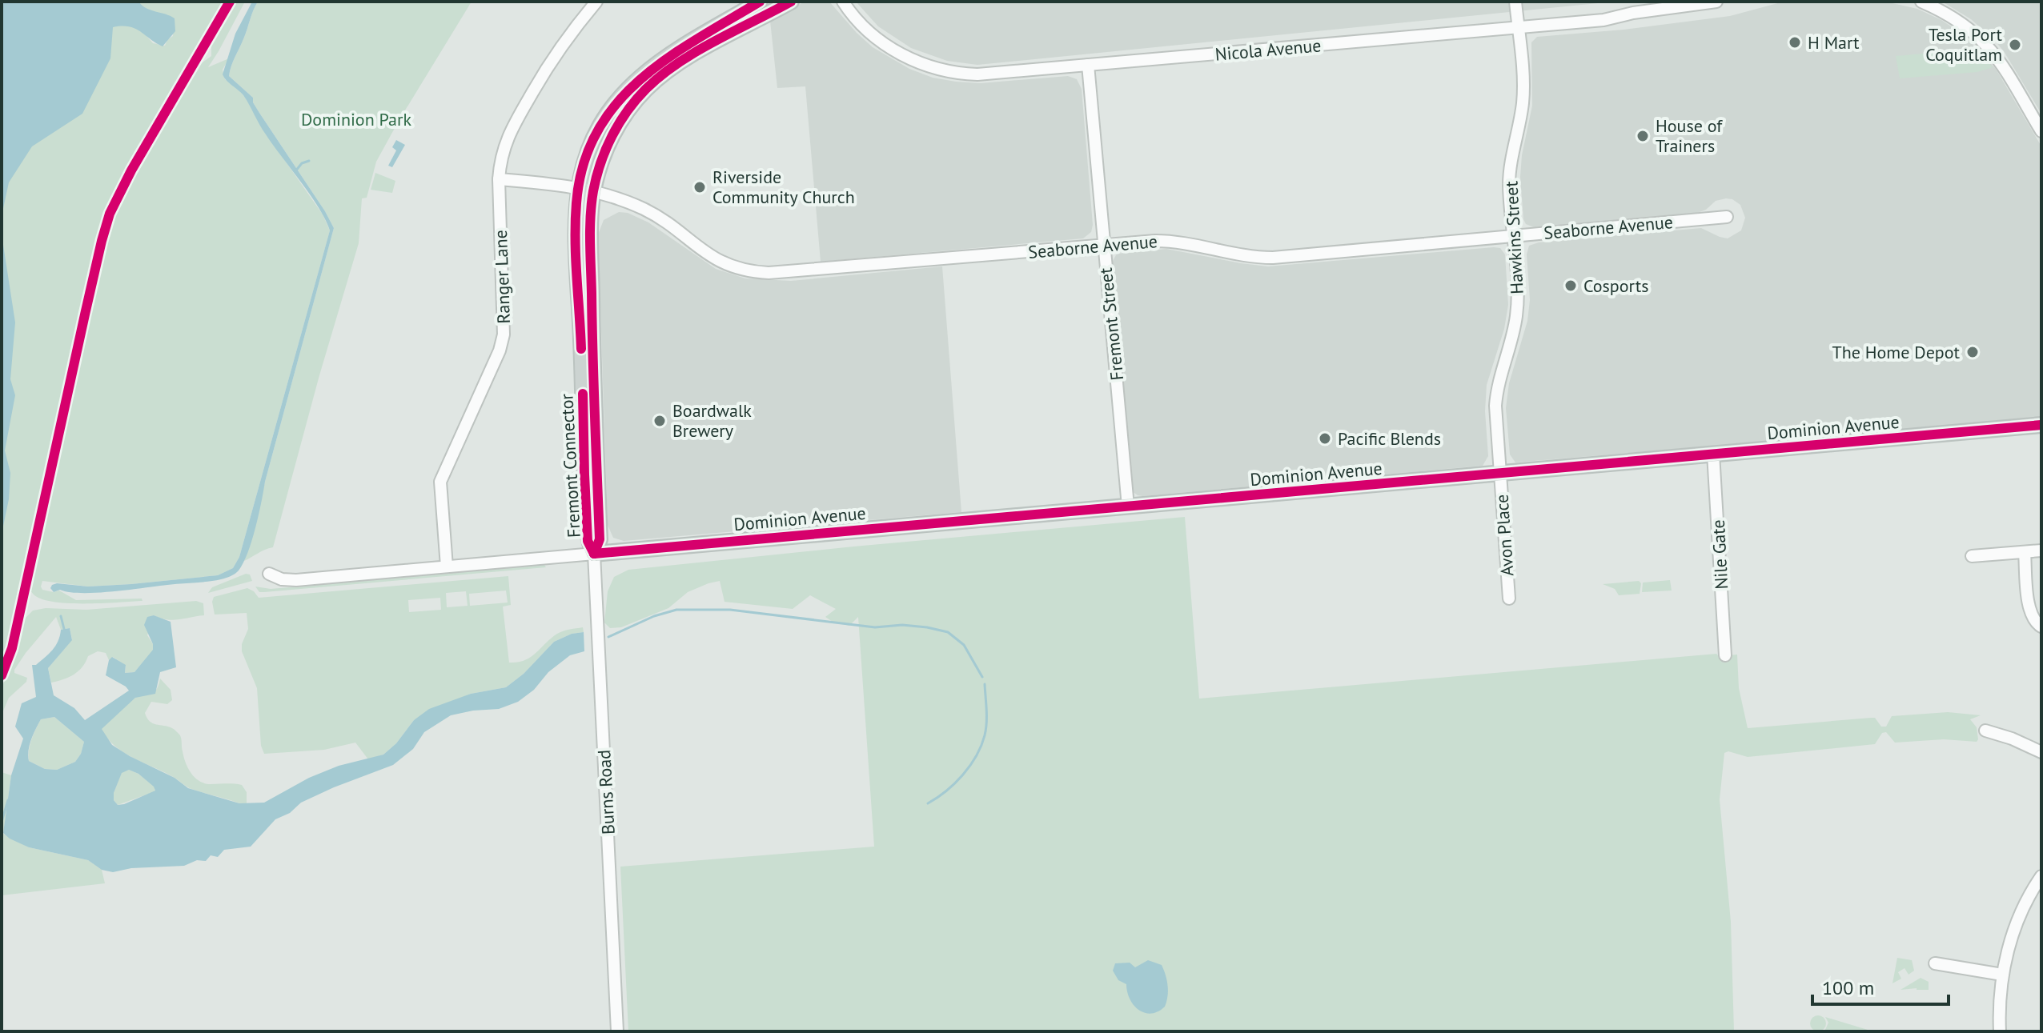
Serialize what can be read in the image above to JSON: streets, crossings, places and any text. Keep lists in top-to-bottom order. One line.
{"streets":{"main road":["Dominion Avenue","Fremont Connector"],"street":["Nicola Avenue","Seaborne Avenue","Hawkins Street","Ranger Lane","Fremont Street","Avon Place","Nile Gate","Burns Road"]},"crossings":[["Nicola Avenue","Hawkins Street"],["Nicola Avenue","Fremont Street"],["Seaborne Avenue","Hawkins Street"],["Seaborne Avenue","Ranger Lane"],["Seaborne Avenue","Fremont Street"],["Seaborne Avenue","Fremont Connector"],["Hawkins Street","Dominion Avenue"],["Hawkins Street","Avon Place"],["Ranger Lane","Dominion Avenue"],["Fremont Street","Dominion Avenue"],["Dominion Avenue","Fremont Connector"],["Dominion Avenue","Avon Place"],["Dominion Avenue","Nile Gate"],["Dominion Avenue","Burns Road"],["Fremont Connector","Burns Road"]],"parks":["Dominion Park"],"places":["H Mart","Tesla Port Coquitlam","House of Trainers","Riverside Community Church","Cosports","The Home Depot","Boardwalk Brewery","Pacific Blends"],"scale_bar":"100 m"}
